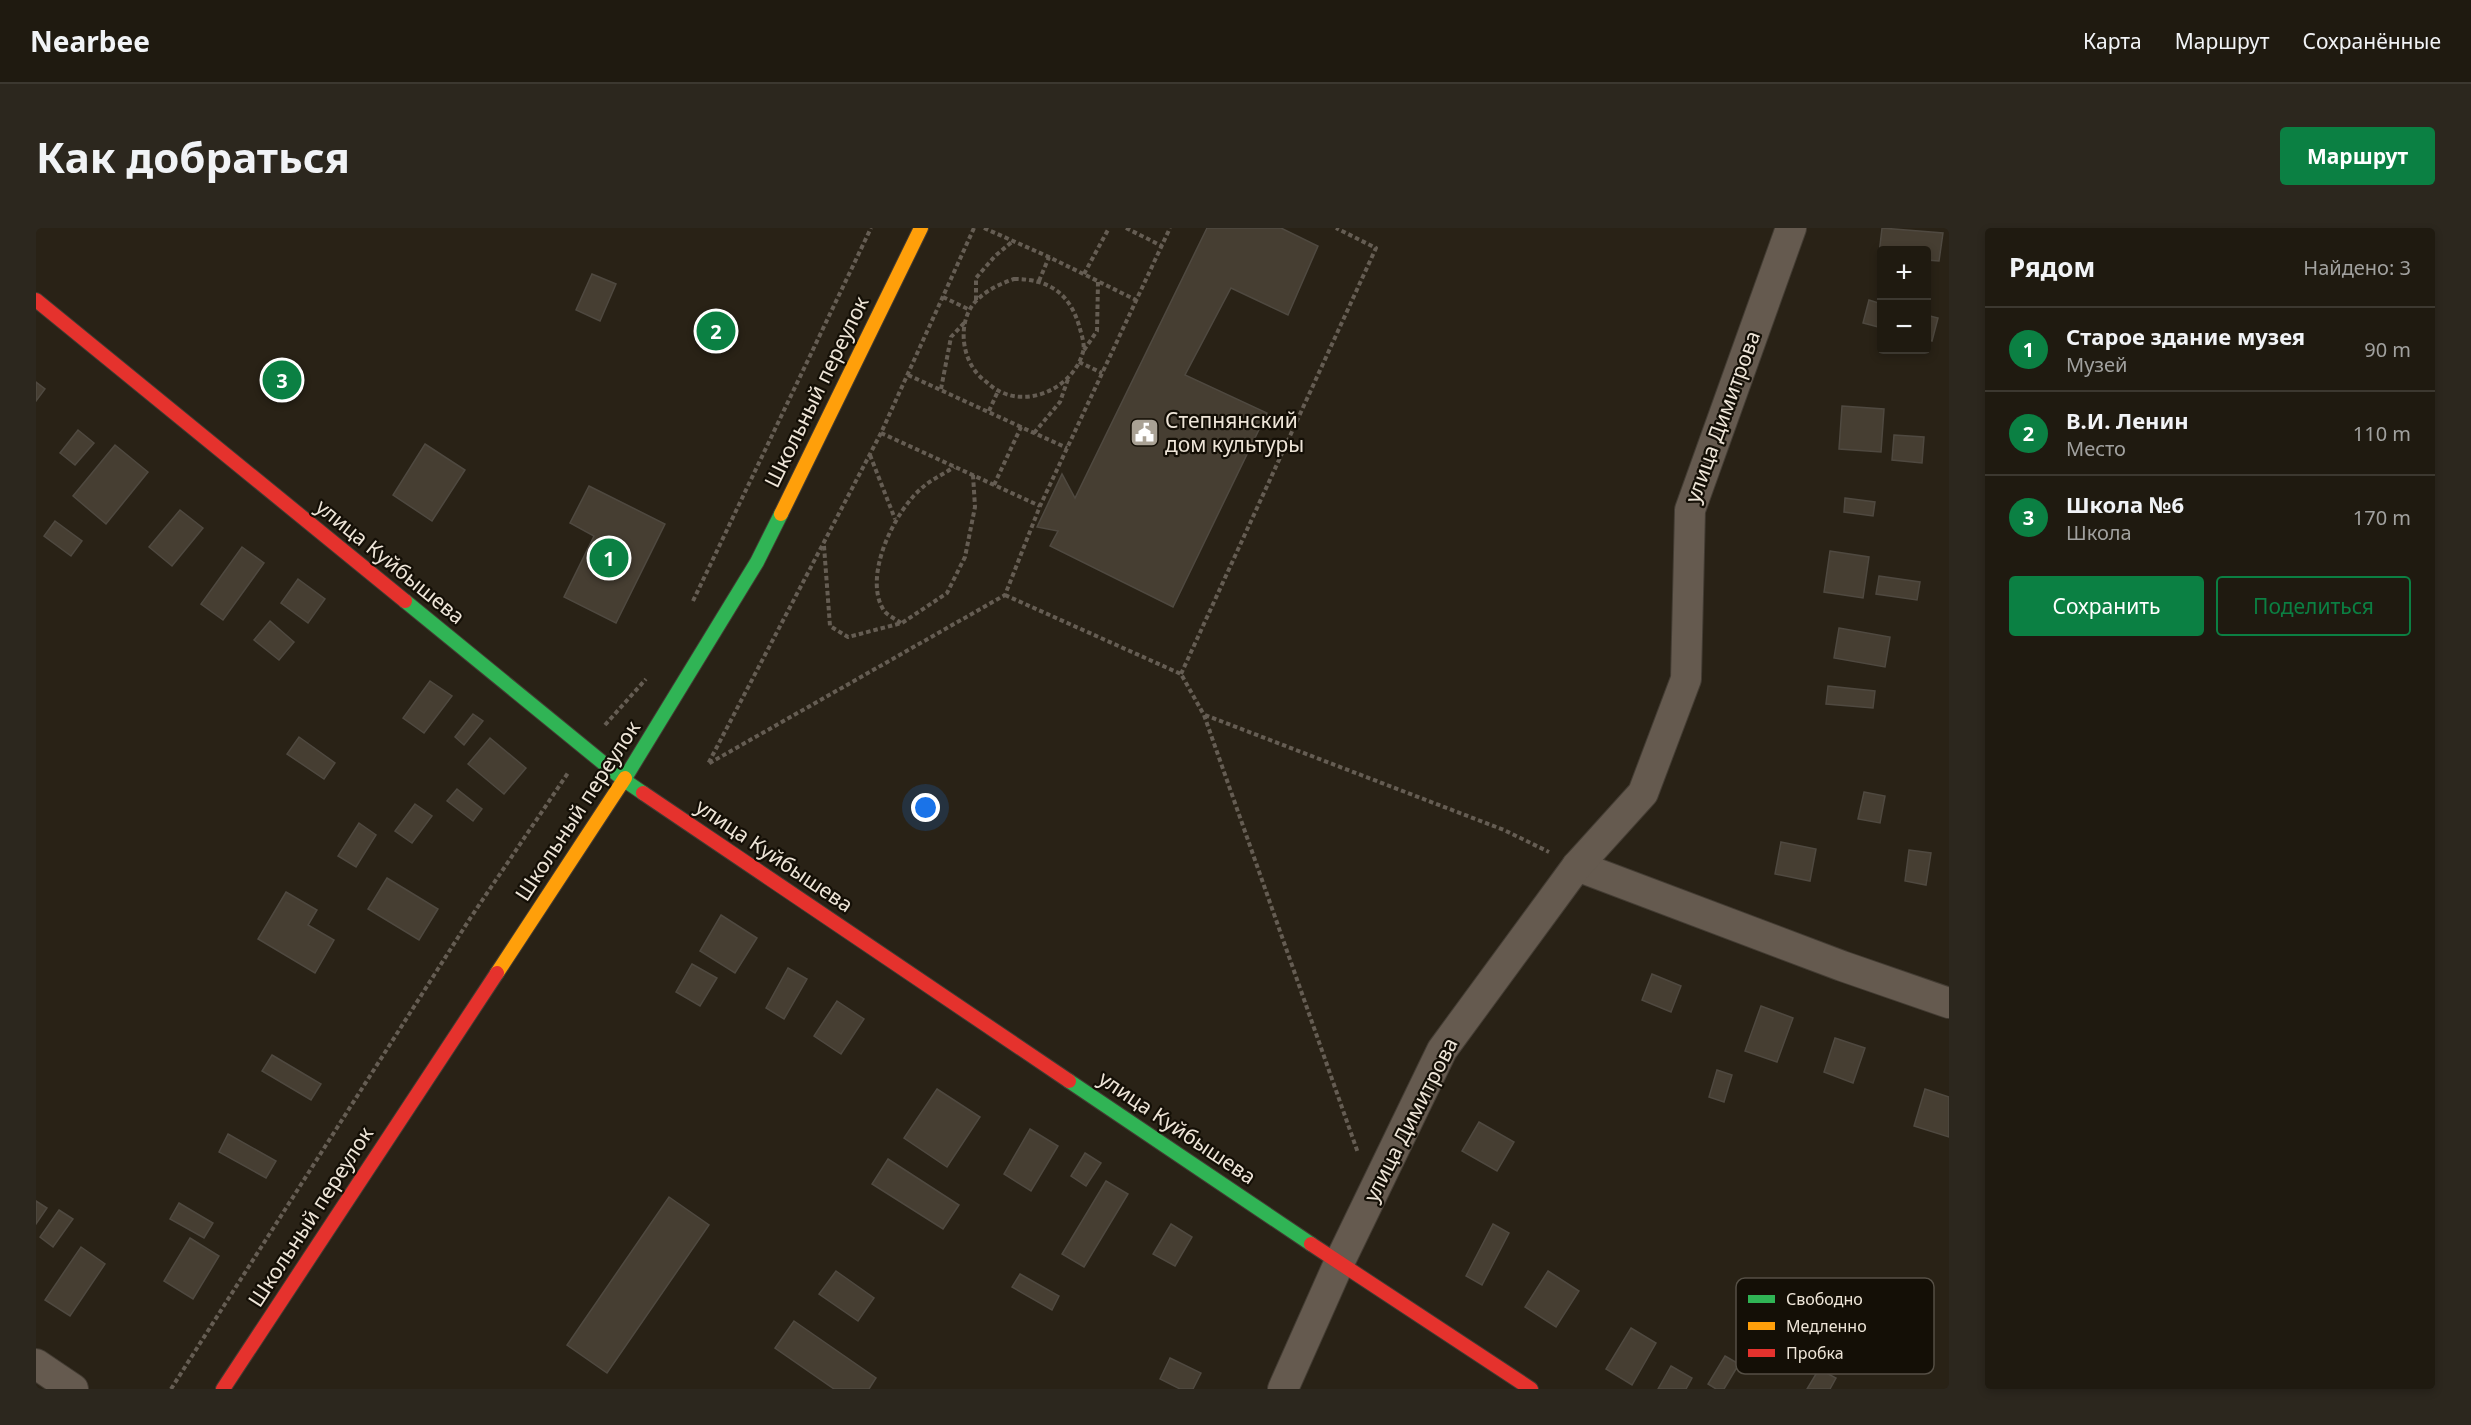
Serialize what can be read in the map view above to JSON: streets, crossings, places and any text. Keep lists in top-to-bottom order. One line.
{"streets":{"street":["Школьный переулок","улица Димитрова","улица Куйбышева"]},"crossings":[["Школьный переулок","улица Куйбышева"],["улица Димитрова","улица Куйбышева"]],"places":{"public building":["Степнянский дом культуры"]},"legend":["Свободно","Медленно","Пробка"],"page":{"header":"Nearbee","nav":["Карта","Маршрут","Сохранённые"],"buttons":["Маршрут",["Сохранить","Поделиться"]],"title":"Как добраться","heading":["Рядом","Найдено: 3"],"map_buttons":["+","−"],"list":[{"mark":"1","name":"Старое здание музея","note":"Музей","value":"90 m"},{"mark":"2","name":"В.И. Ленин","note":"Место","value":"110 m"},{"mark":"3","name":"Школа №6","note":"Школа","value":"170 m"}],"pins":["2","3","1"]}}
